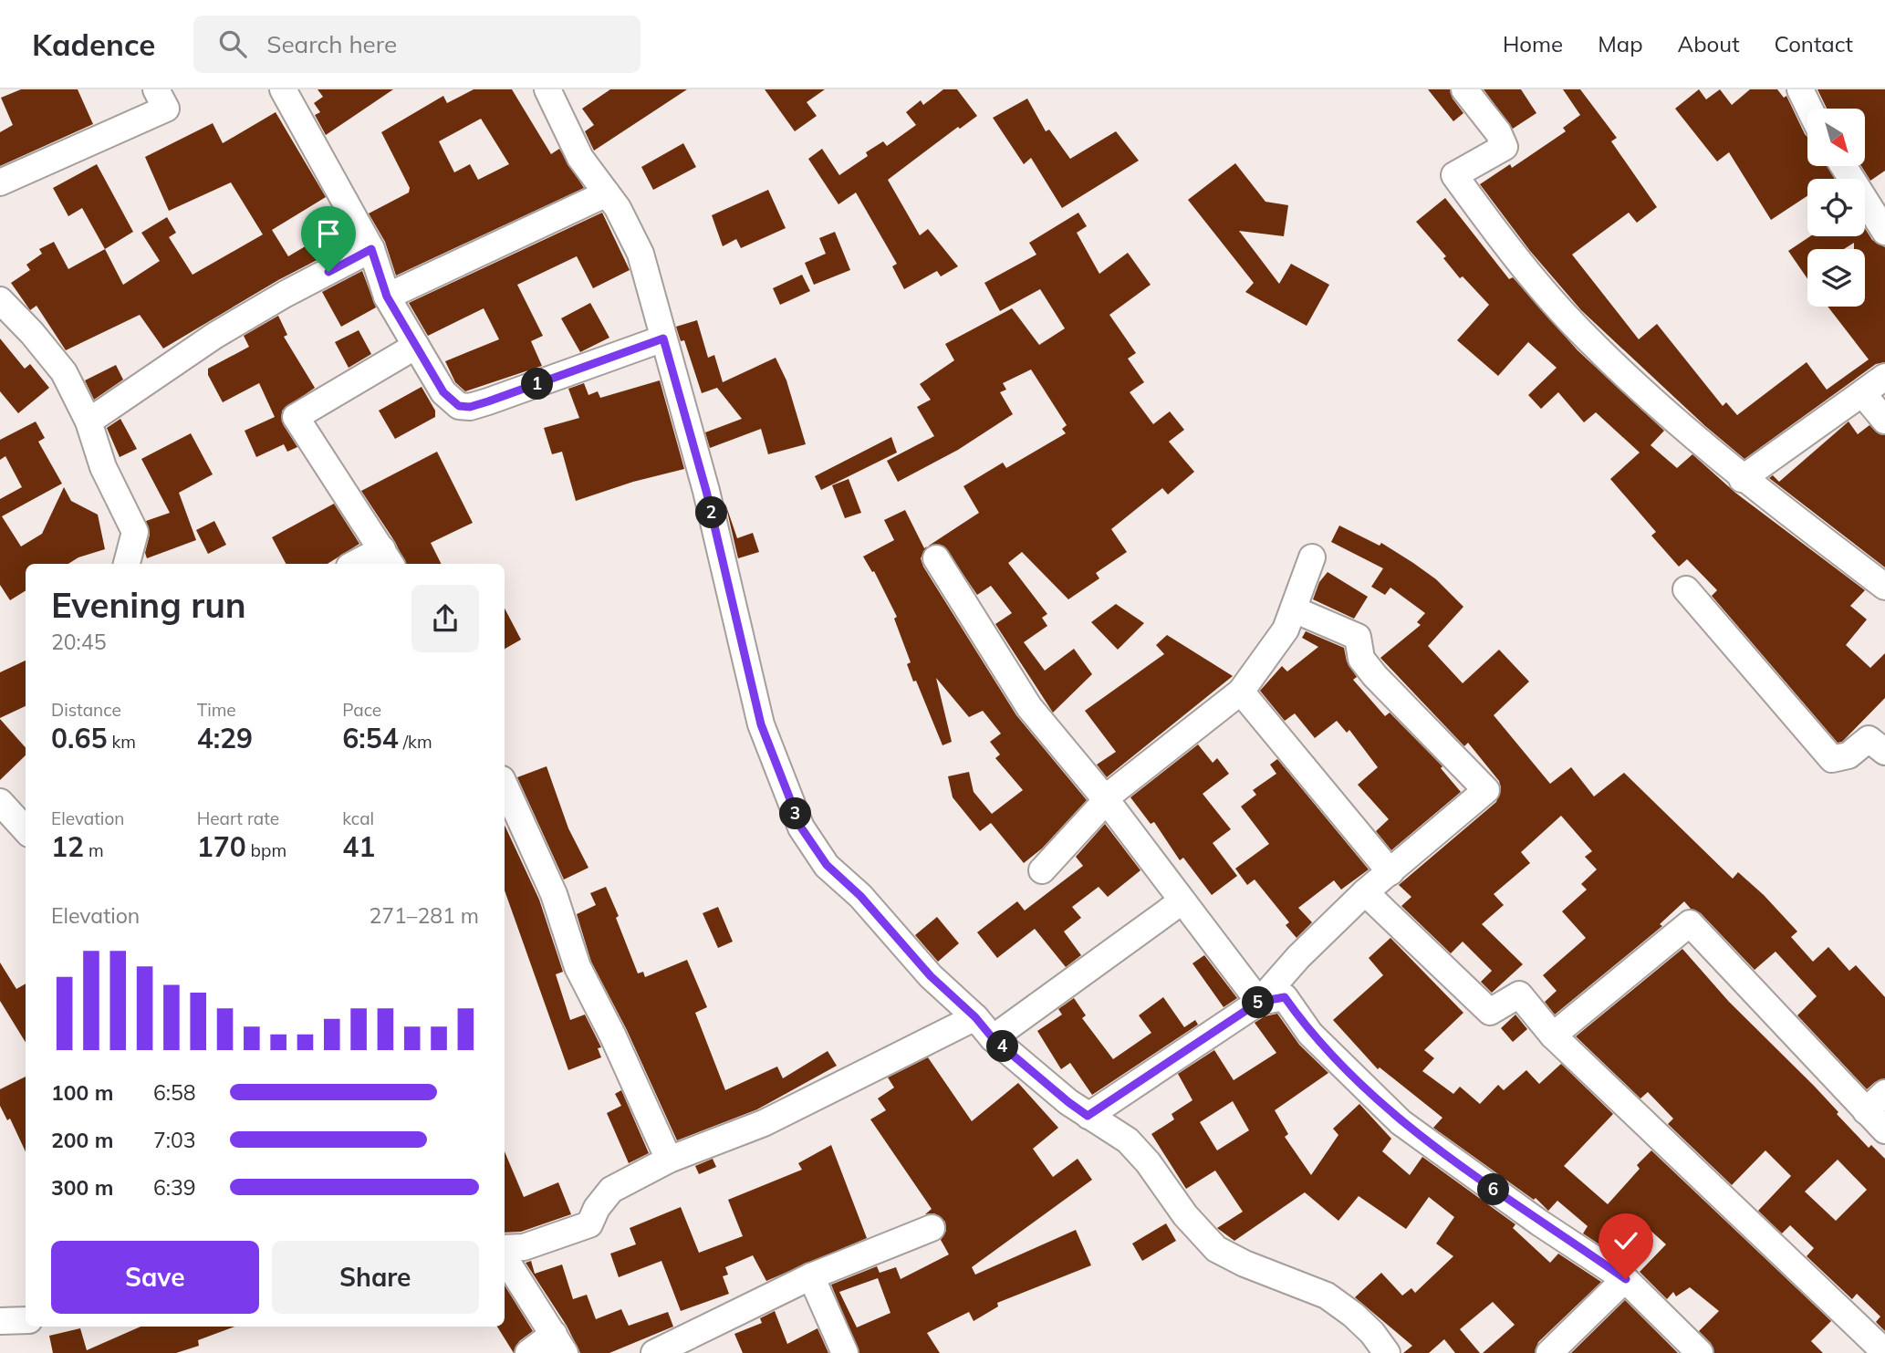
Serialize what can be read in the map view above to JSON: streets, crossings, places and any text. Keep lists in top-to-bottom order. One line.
{"north":"bottom right","page":{"header":"Kadence","search":"Search here","nav":["Home","Map","About","Contact"],"pins":["1","2","3","5","4","6"],"heading":["Evening run","20:45"],"stats":[["Distance","0.65 km"],["Time","4:29"],["Pace","6:54 /km"],["Elevation","12 m"],["Heart rate","170 bpm"],["kcal","41"]],"chart":["Elevation","271–281 m"],"list":[{"name":"100 m","note":"6:58"},{"name":"200 m","note":"7:03"},{"name":"300 m","note":"6:39"}],"buttons":["Save","Share"]}}
